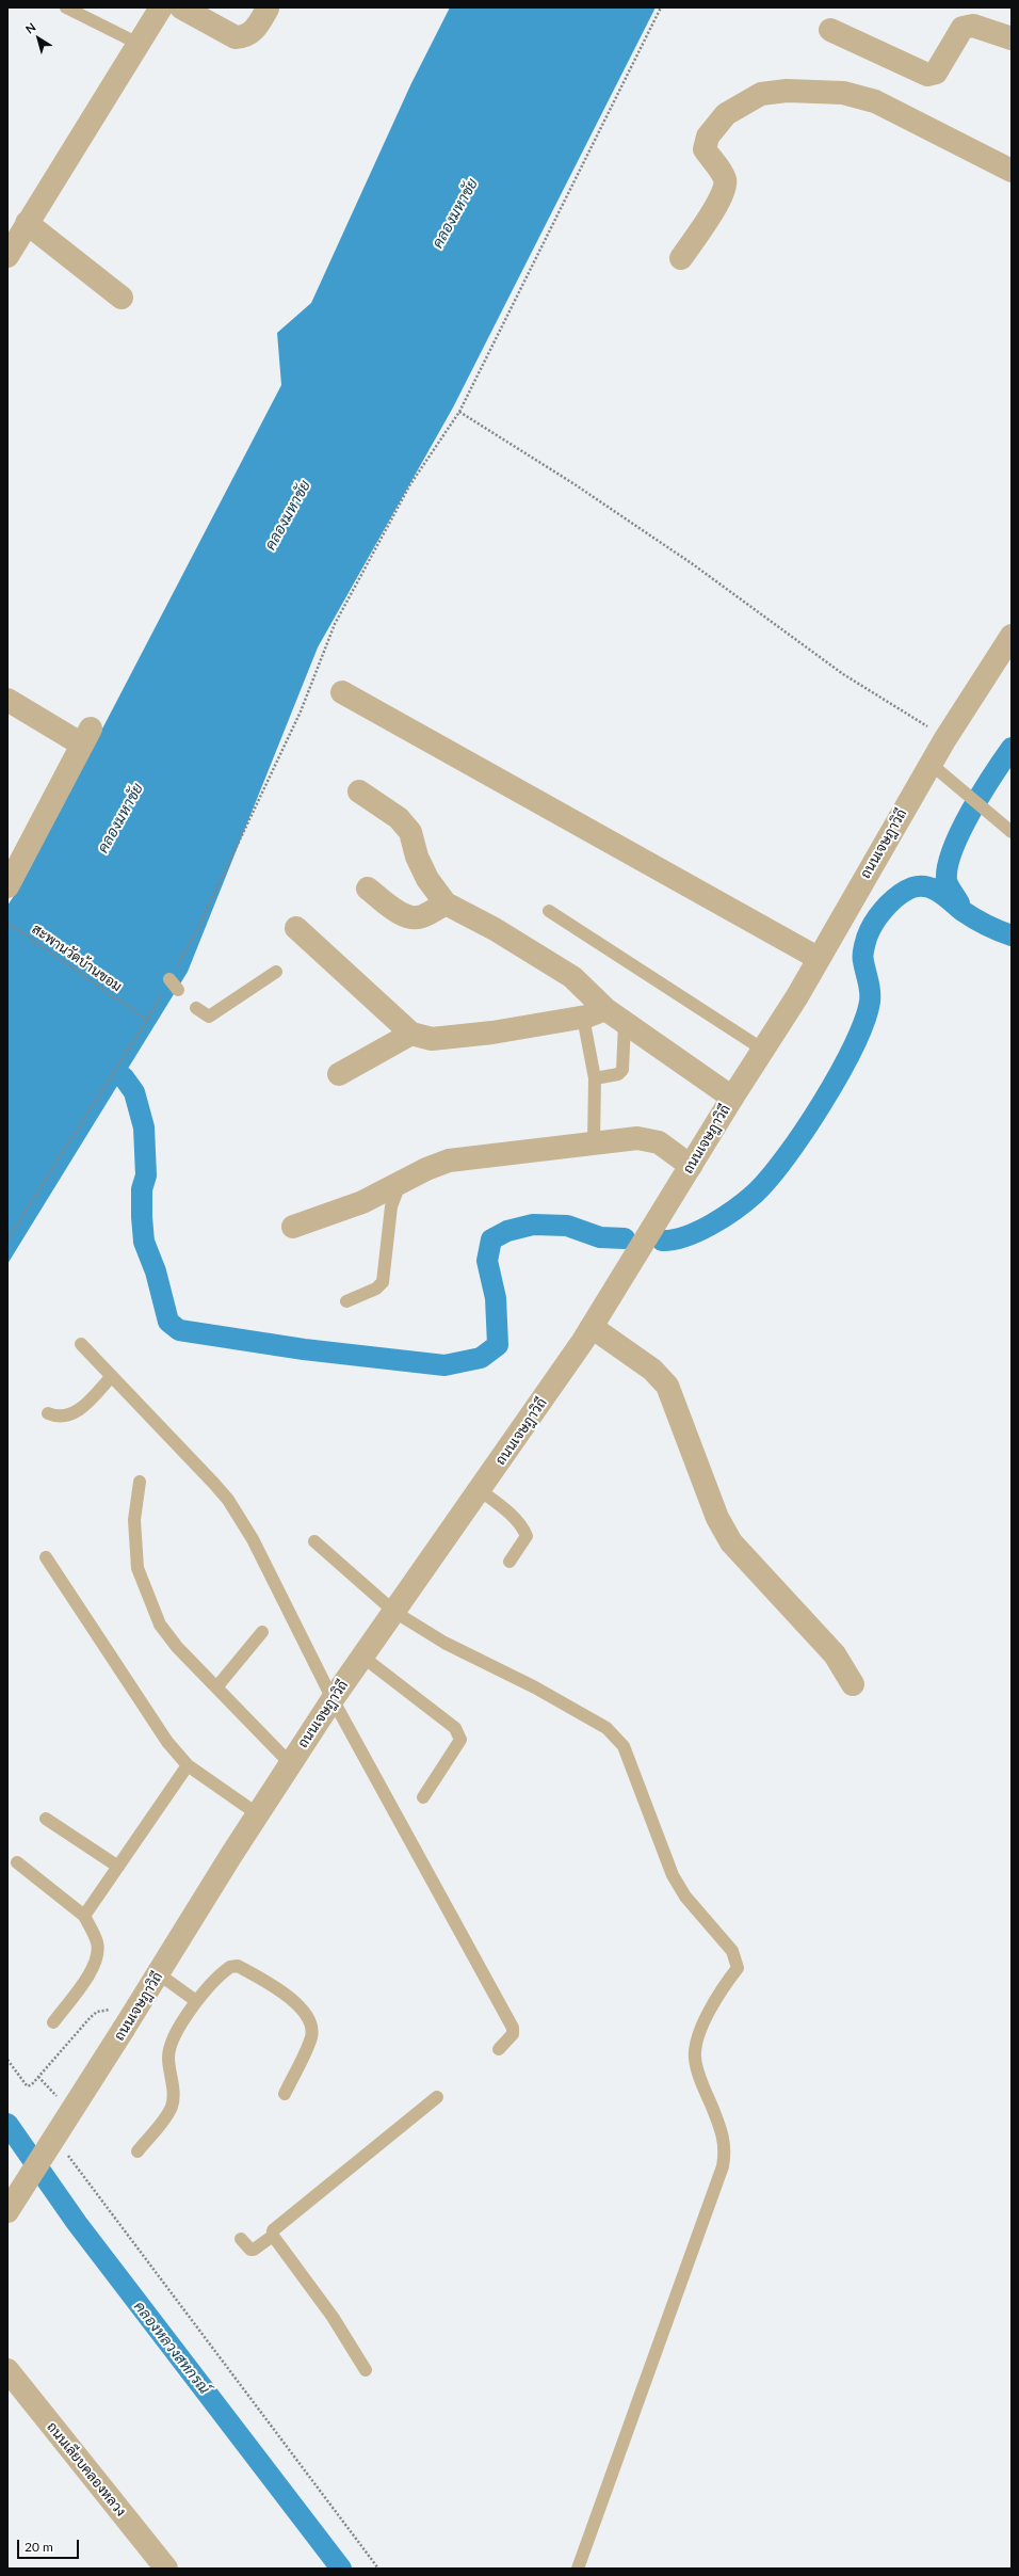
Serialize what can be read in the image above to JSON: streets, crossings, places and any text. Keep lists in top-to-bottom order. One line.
{"streets":{"street":["ถนนเจษฎาวิถี","ถนนเลียบคลองหลวง"],"path":["สะพานวัดบ้านขอม"]},"water":["คลองมหาชัย","คลองหลวงสหกรณ์"],"scale_bar":"20 m","north":"top left"}
